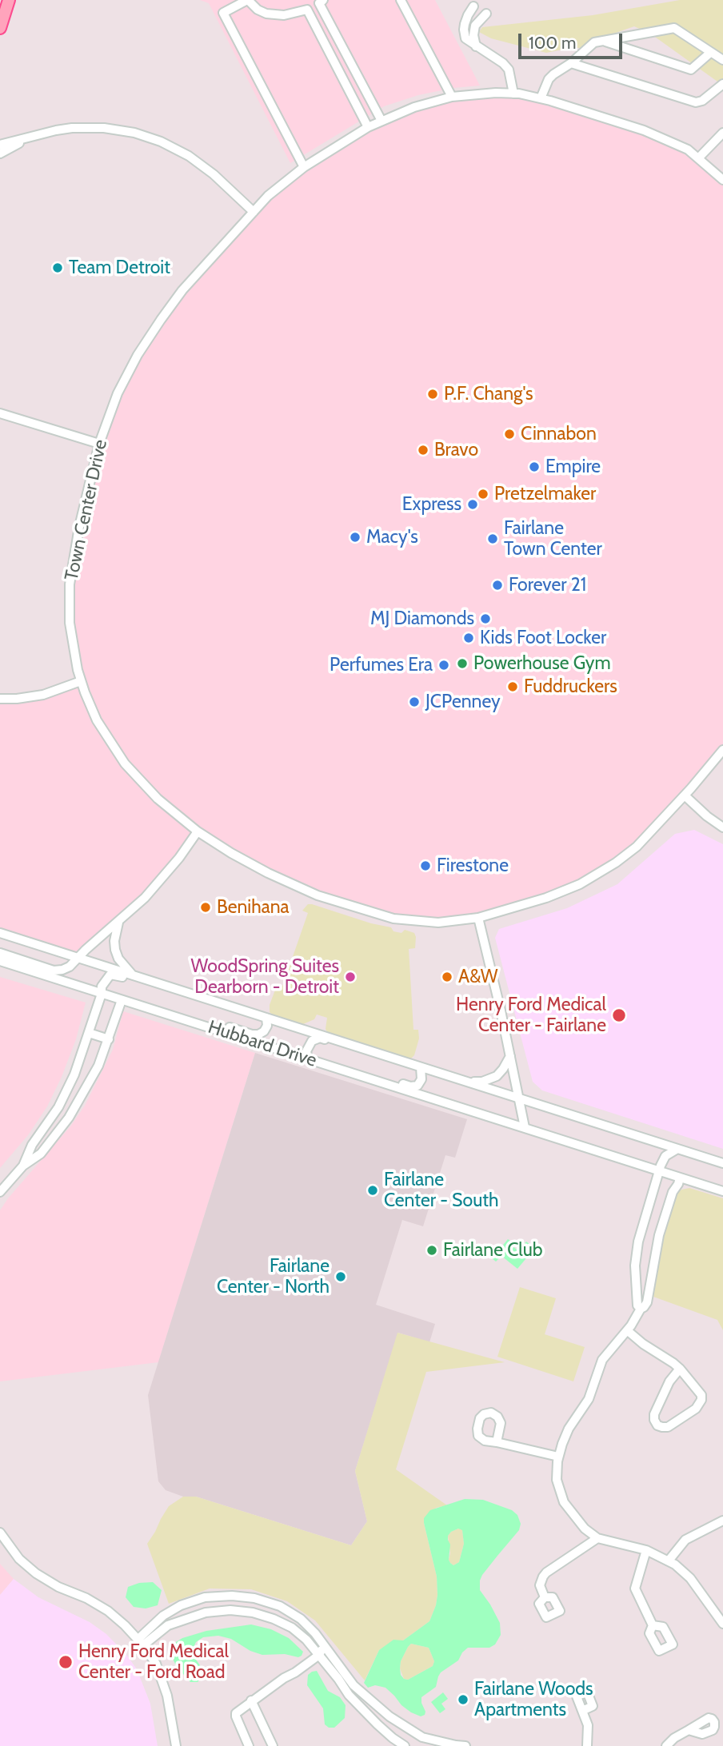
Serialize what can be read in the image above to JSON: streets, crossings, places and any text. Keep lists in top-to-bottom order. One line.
{"streets":{"street":["Town Center Drive","Hubbard Drive"]},"places":["Team Detroit","P.F. Chang's","Cinnabon","Bravo","Empire","Pretzelmaker","Express","Macy's","Fairlane Town Center","Forever 21","MJ Diamonds","Kids Foot Locker","Powerhouse Gym","Perfumes Era","Fuddruckers","JCPenney","Firestone","Benihana","WoodSpring Suites Dearborn - Detroit","A&W","Henry Ford Medical Center - Fairlane","Fairlane Center - South","Fairlane Club","Fairlane Center - North","Henry Ford Medical Center - Ford Road","Fairlane Woods Apartments"],"scale_bar":"100 m"}
